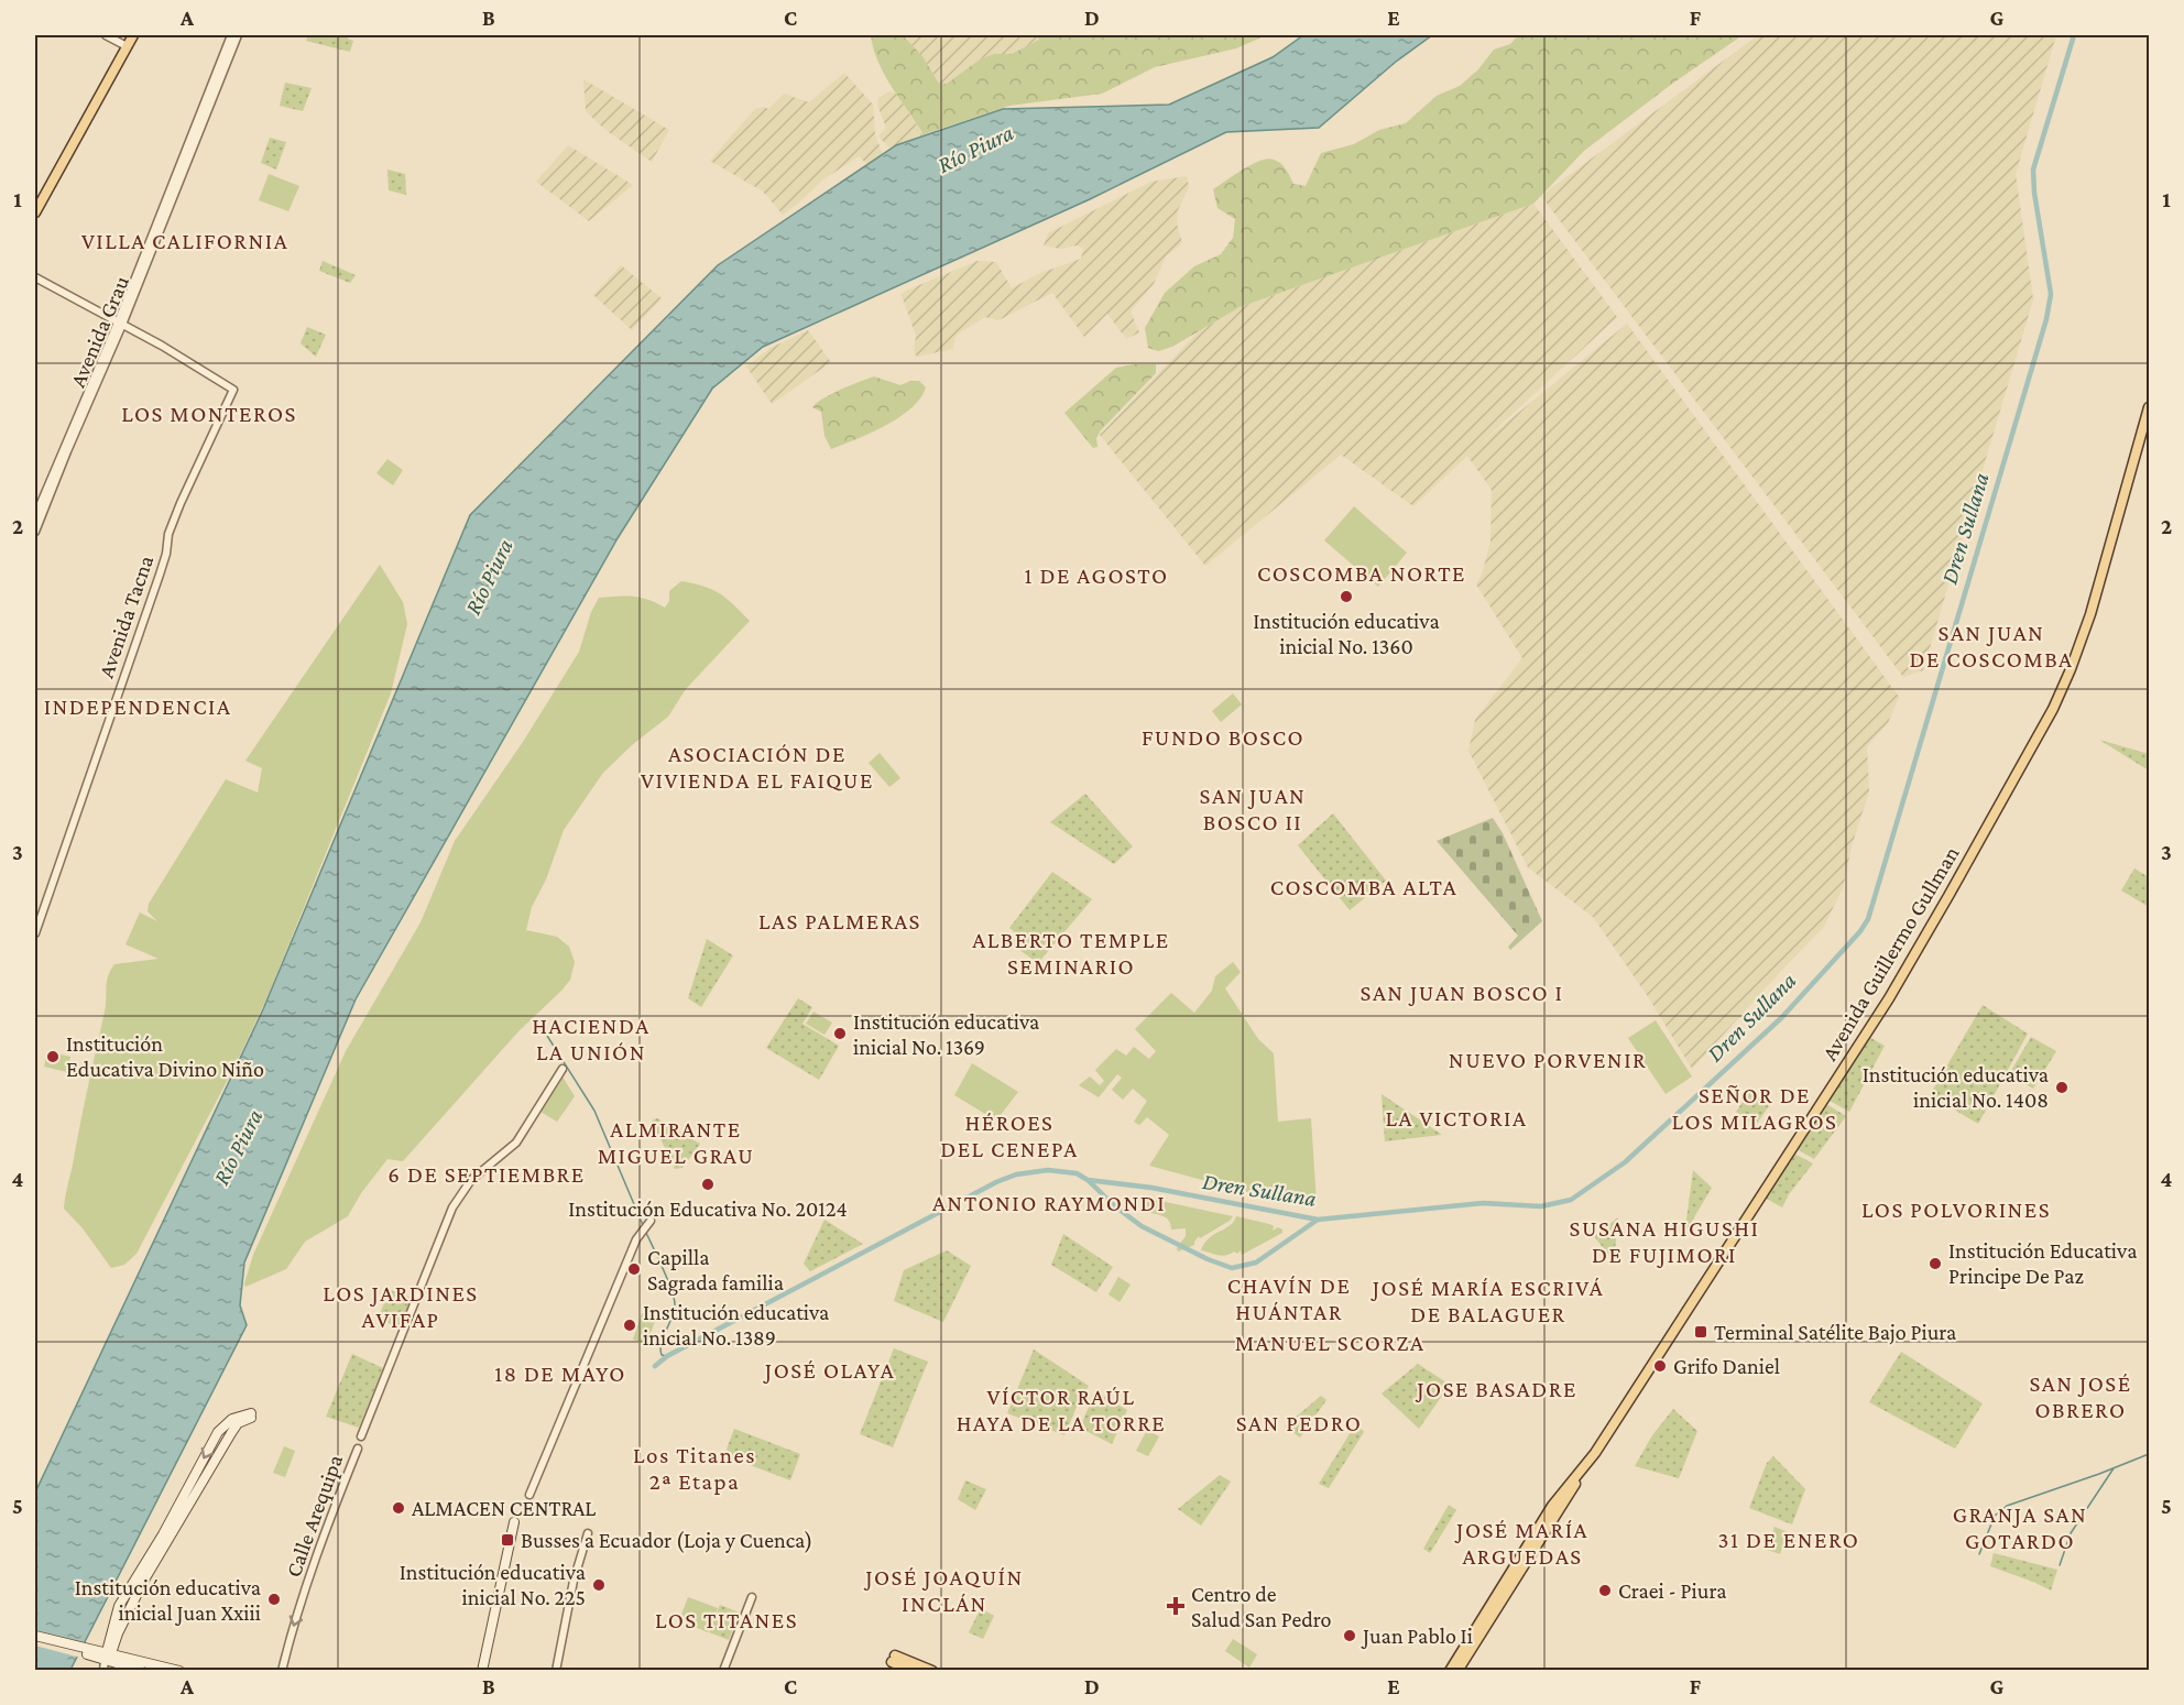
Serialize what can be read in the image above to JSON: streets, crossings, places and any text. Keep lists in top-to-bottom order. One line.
{"streets":{"main road":["Avenida Guillermo Gullman"],"street":["Avenida Grau","Avenida Tacna","Calle Arequipa"]},"crossings":[["Avenida Grau","Avenida Tacna"]],"one_way":["Calle Arequipa"],"districts":["VILLA CALIFORNIA","LOS MONTEROS","COSCOMBA NORTE","1 DE AGOSTO","SAN JUAN DE COSCOMBA","INDEPENDENCIA","FUNDO BOSCO","ASOCIACIÓN DE VIVIENDA EL FAIQUE","SAN JUAN BOSCO II","COSCOMBA ALTA","LAS PALMERAS","ALBERTO TEMPLE SEMINARIO","SAN JUAN BOSCO I","HACIENDA LA UNIÓN","NUEVO PORVENIR","SEÑOR DE LOS MILAGROS","LA VICTORIA","HÉROES DEL CENEPA","ALMIRANTE MIGUEL GRAU","6 DE SEPTIEMBRE","ANTONIO RAYMONDI","LOS POLVORINES","SUSANA HIGUSHI DE FUJIMORI","CHAVÍN DE HUÁNTAR","JOSÉ MARÍA ESCRIVÁ DE BALAGUER","LOS JARDINES AVIFAP","MANUEL SCORZA","JOSÉ OLAYA","18 DE MAYO","SAN JOSÉ OBRERO","JOSE BASADRE","VÍCTOR RAÚL HAYA DE LA TORRE","SAN PEDRO","Los Titanes 2ª Etapa","GRANJA SAN GOTARDO","JOSÉ MARÍA ARGUEDAS","31 DE ENERO","JOSÉ JOAQUÍN INCLÁN","LOS TITANES"],"water":["Río Piura","Dren Sullana"],"places":{"other":["Institución educativa inicial No. 1360","Institución educativa inicial No. 1369","Institución Educativa Divino Niño","Institución educativa inicial No. 1408","Institución Educativa No. 20124","Institución Educativa Principe De Paz","Capilla Sagrada familia","Institución educativa inicial No. 1389","Grifo Daniel","ALMACEN CENTRAL","Institución educativa inicial No. 225","Craei - Piura","Institución educativa inicial Juan Xxiii","Juan Pablo Ii"],"transit":["Terminal Satélite Bajo Piura","Busses a Ecuador (Loja y Cuenca)"],"health":["Centro de Salud San Pedro"]},"grid":{"columns":["A","B","C","D","E","F","G"],"rows":["1","2","3","4","5"]}}
